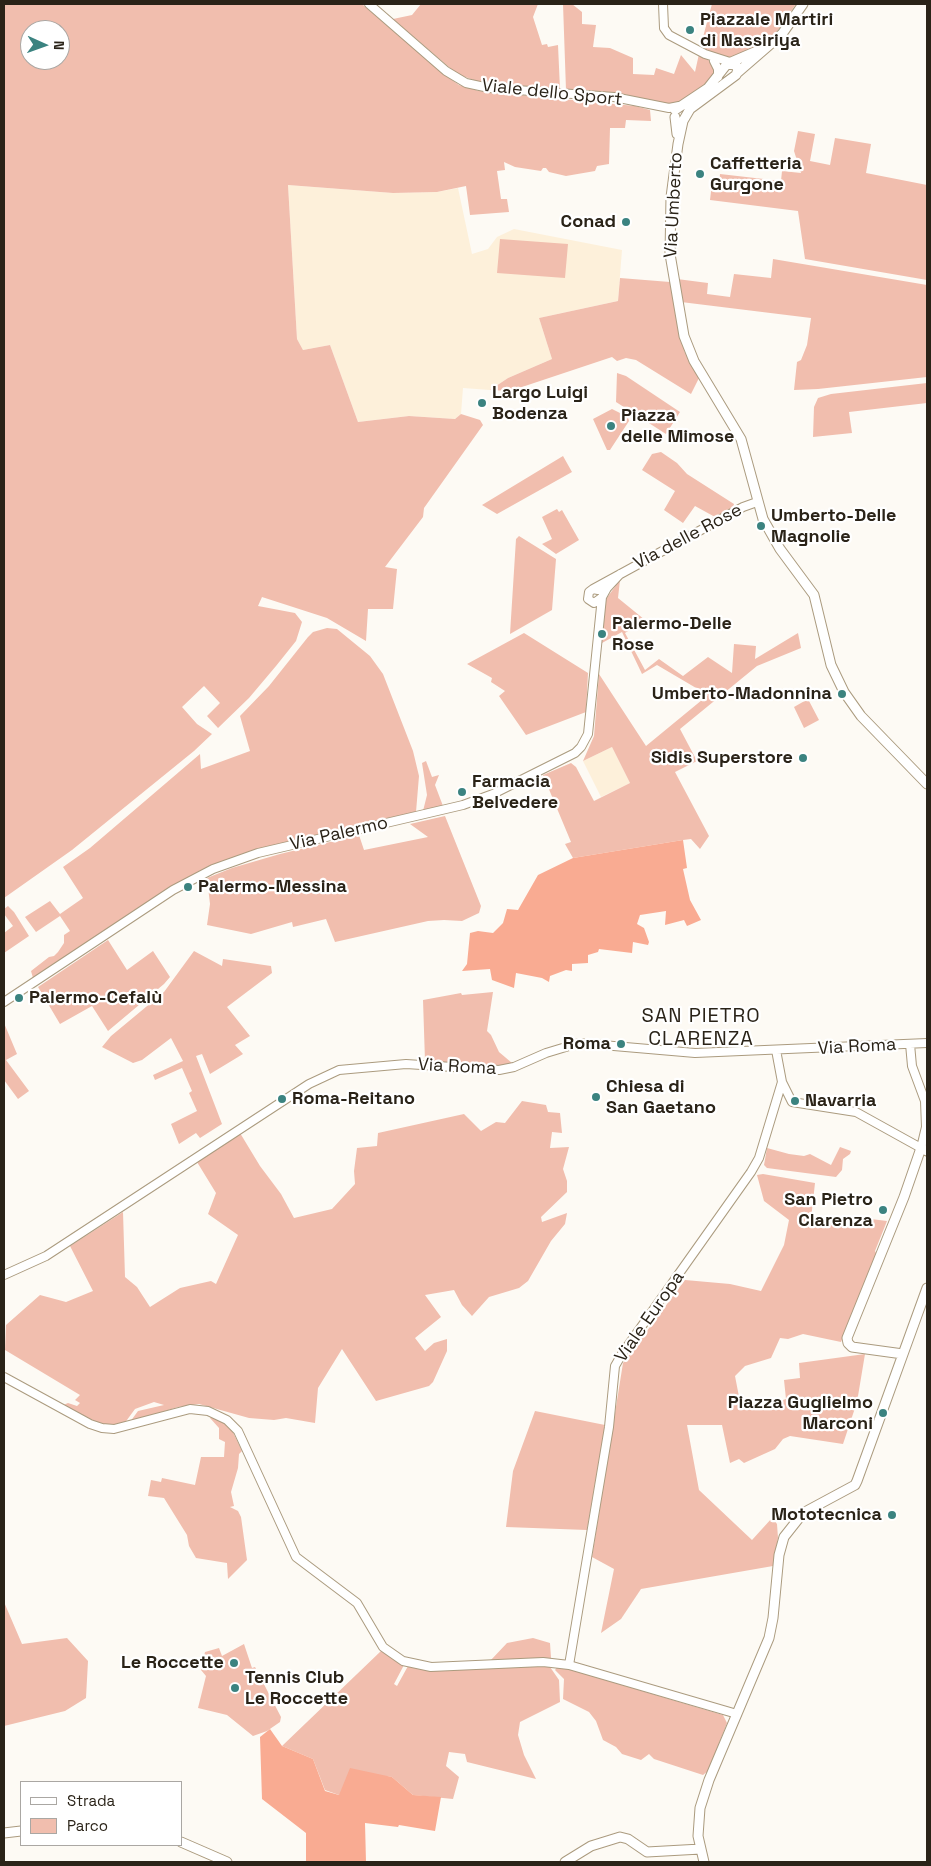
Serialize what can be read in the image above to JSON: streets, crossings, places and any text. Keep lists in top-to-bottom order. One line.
{"streets":{"main road":["Via Umberto"],"street":["Viale dello Sport","Via delle Rose","Via Palermo","Via Roma","Viale Europa"]},"crossings":[["Viale dello Sport","Via Umberto"],["Via Umberto","Via delle Rose"],["Via delle Rose","Via Palermo"]],"districts":["SAN PIETRO CLARENZA"],"places":["Piazzale Martiri di Nassiriya","Caffetteria Gurgone","Conad","Largo Luigi Bodenza","Piazza delle Mimose","Umberto-Delle Magnolie","Palermo-Delle Rose","Umberto-Madonnina","Sidis Superstore","Farmacia Belvedere","Palermo-Messina","Palermo-Cefalù","Roma","Chiesa di San Gaetano","Roma-Reitano","Navarria","San Pietro Clarenza","Piazza Guglielmo Marconi","Mototecnica","Le Roccette","Tennis Club Le Roccette"],"legend":["Strada","Parco"],"north":"right"}
